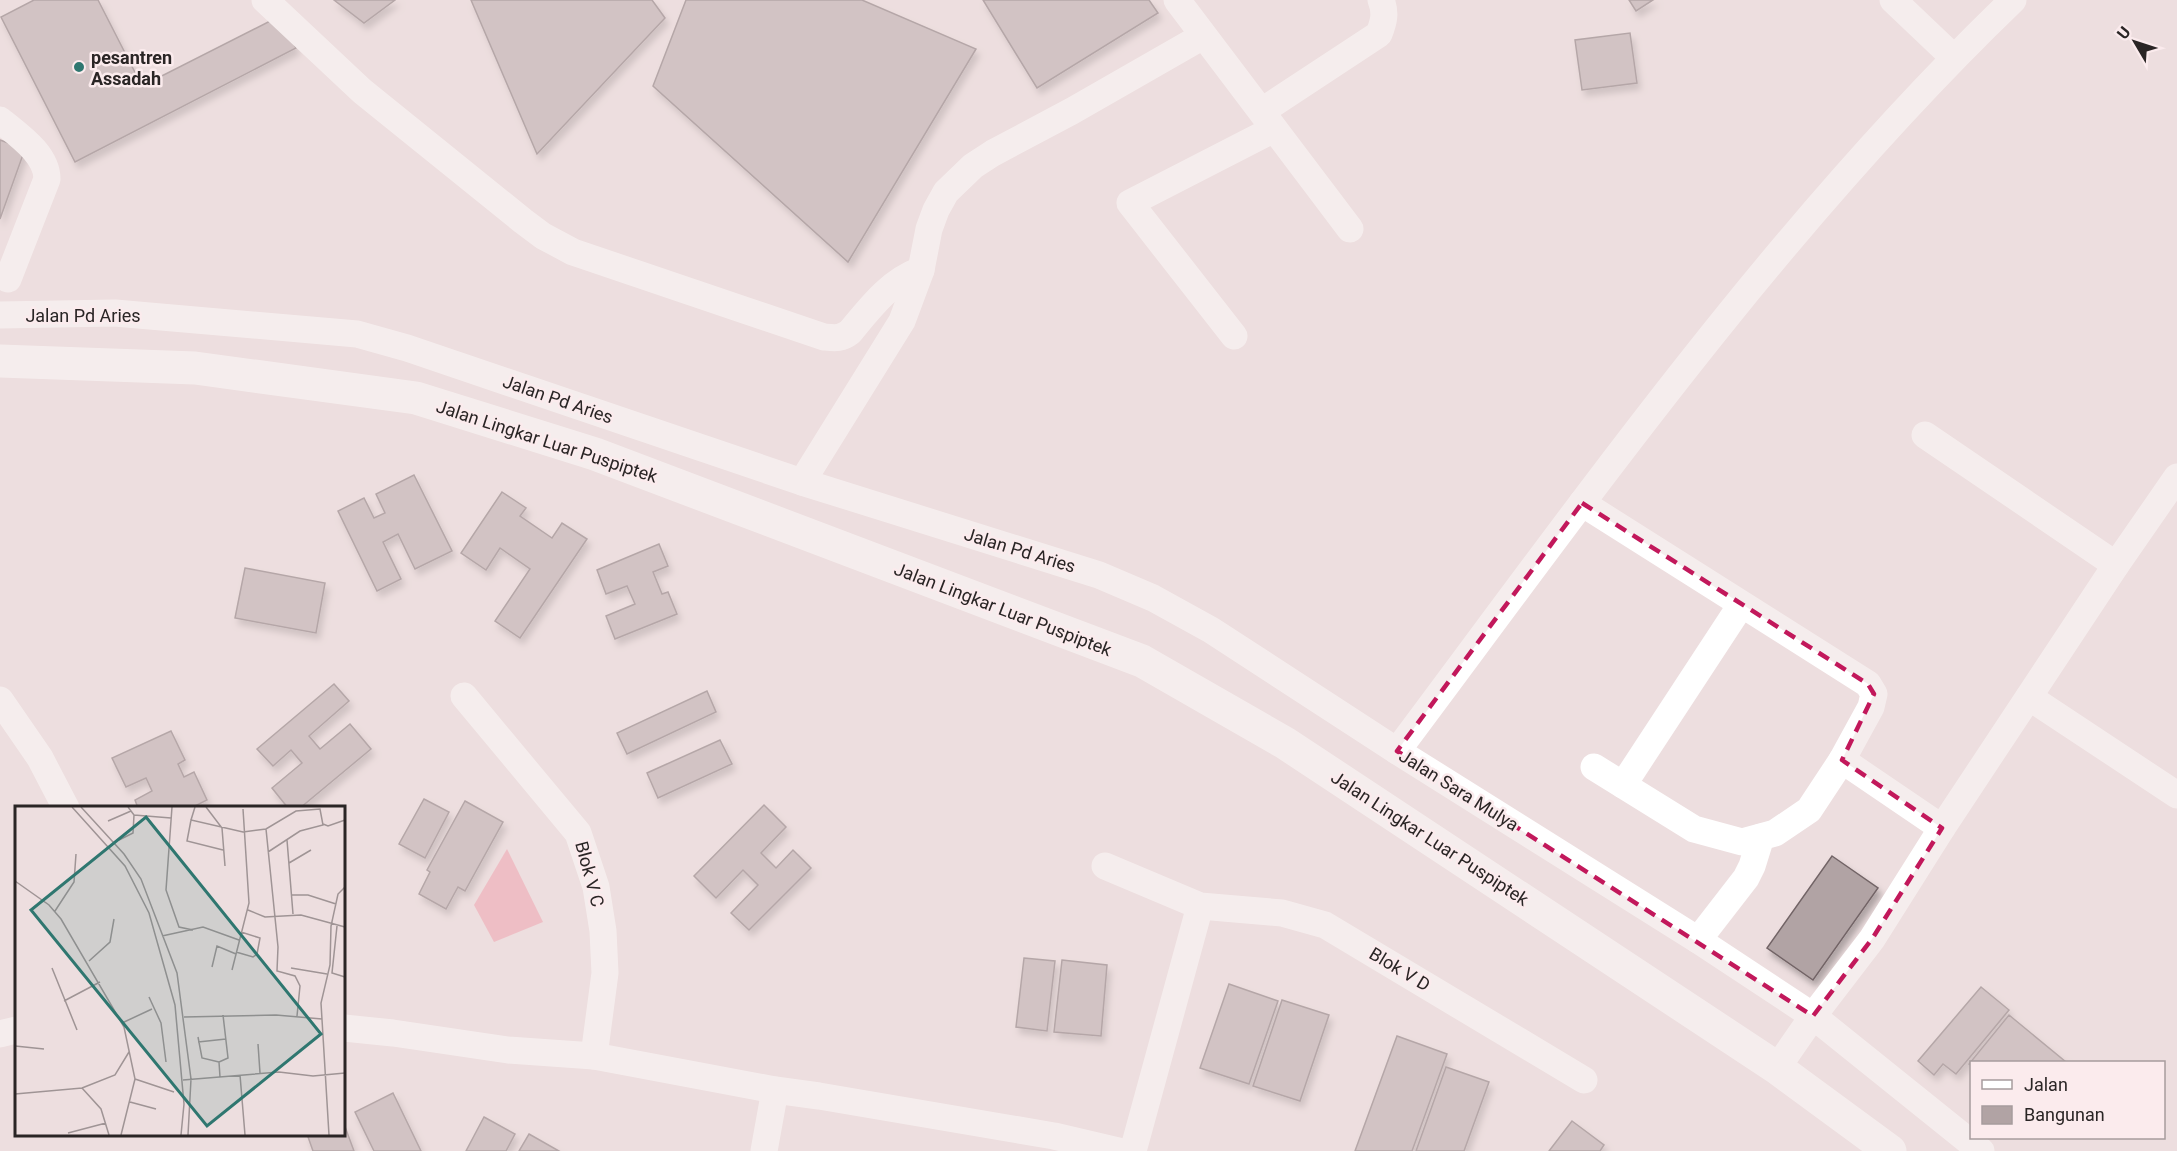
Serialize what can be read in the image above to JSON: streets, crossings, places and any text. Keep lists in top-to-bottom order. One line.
{"streets":{"main road":["Jalan Lingkar Luar Puspiptek"],"street":["Jalan Pd Aries","Jalan Sara Mulya","Blok V C","Blok V D"]},"crossings":[["Jalan Pd Aries","Jalan Sara Mulya"]],"places":["pesantren Assadah"],"legend":["Jalan","Bangunan"],"north":"top left"}
